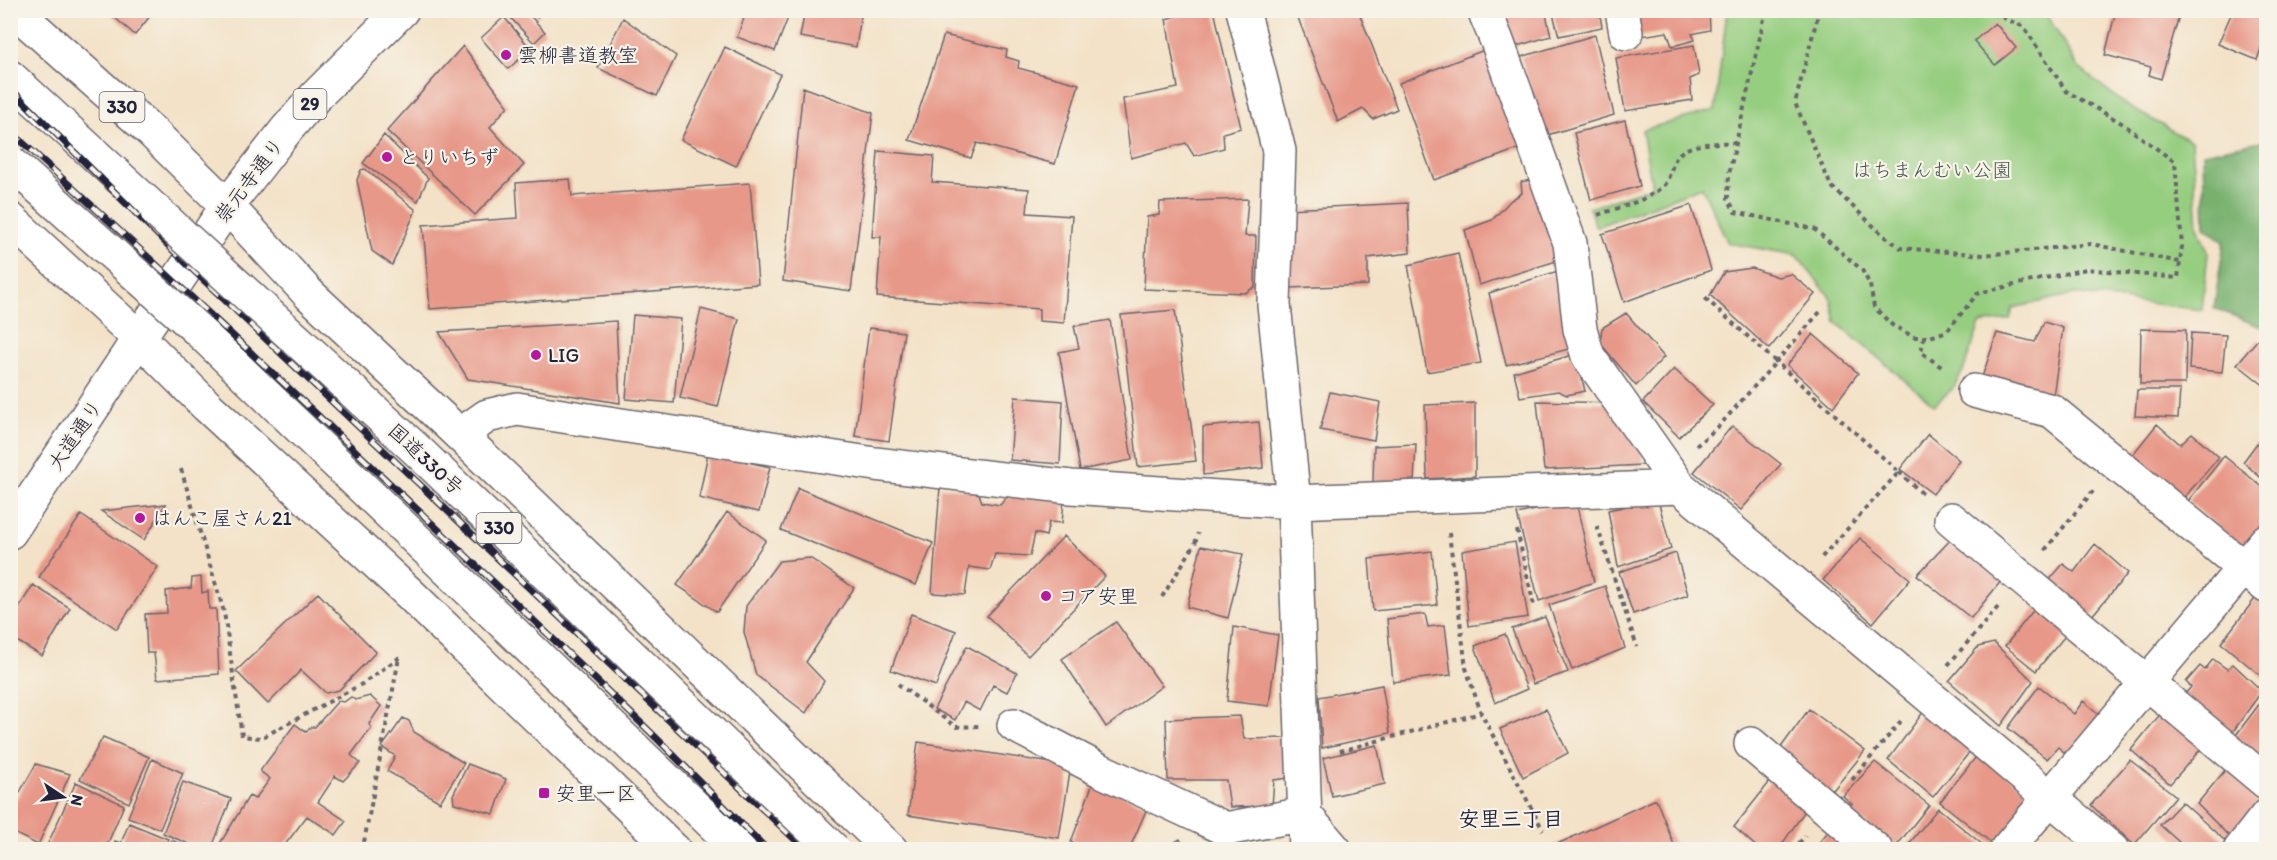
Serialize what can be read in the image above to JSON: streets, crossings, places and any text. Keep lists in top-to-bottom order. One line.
{"streets":{"main road":["29","330","崇元寺通り","大道通り","国道330号"]},"crossings":[["330","崇元寺通り"],["崇元寺通り","大道通り"]],"districts":["安里三丁目"],"parks":["はちまんむい公園"],"places":{"other":["雲柳書道教室","とりいちず","LIG","はんこ屋さん21","コア安里"],"transit":["安里一区"]},"north":"right"}
